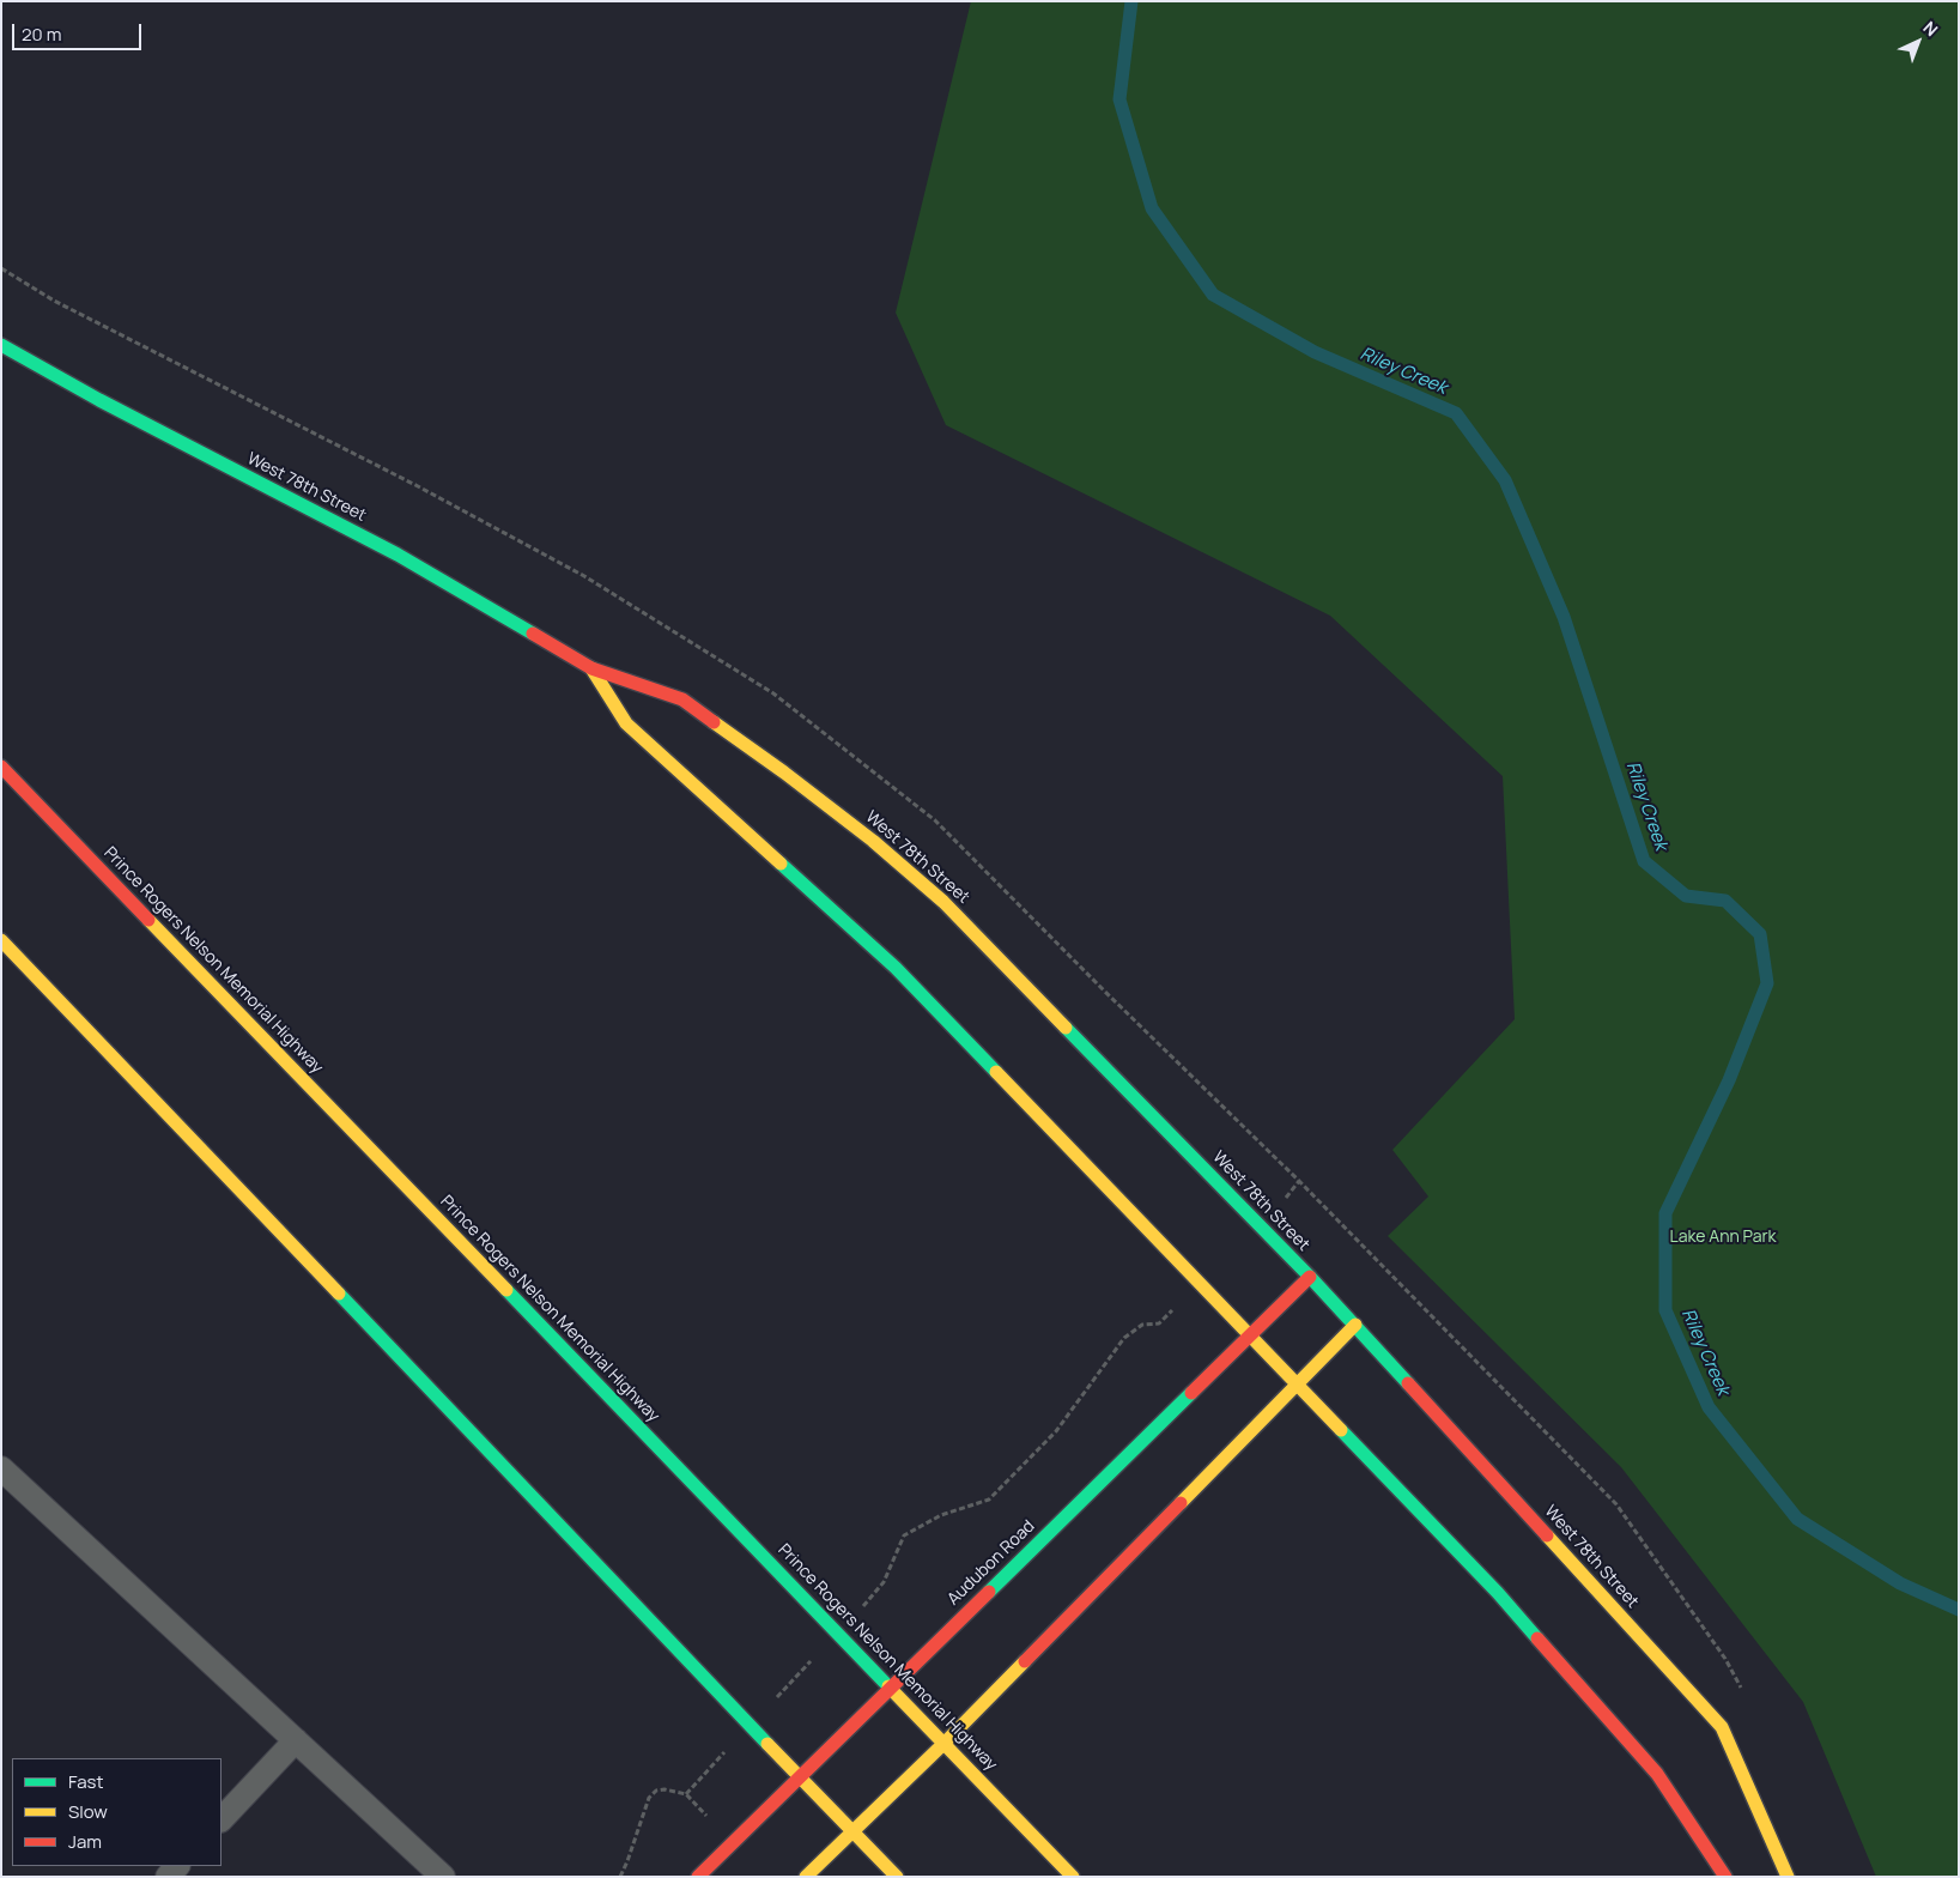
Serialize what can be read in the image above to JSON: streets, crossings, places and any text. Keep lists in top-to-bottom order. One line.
{"streets":{"street":["West 78th Street","Prince Rogers Nelson Memorial Highway","Audubon Road"]},"crossings":[["West 78th Street","Audubon Road"],["Prince Rogers Nelson Memorial Highway","Audubon Road"]],"water":["Riley Creek"],"parks":["Lake Ann Park"],"legend":["Fast","Slow","Jam"],"scale_bar":"20 m","north":"top right"}
